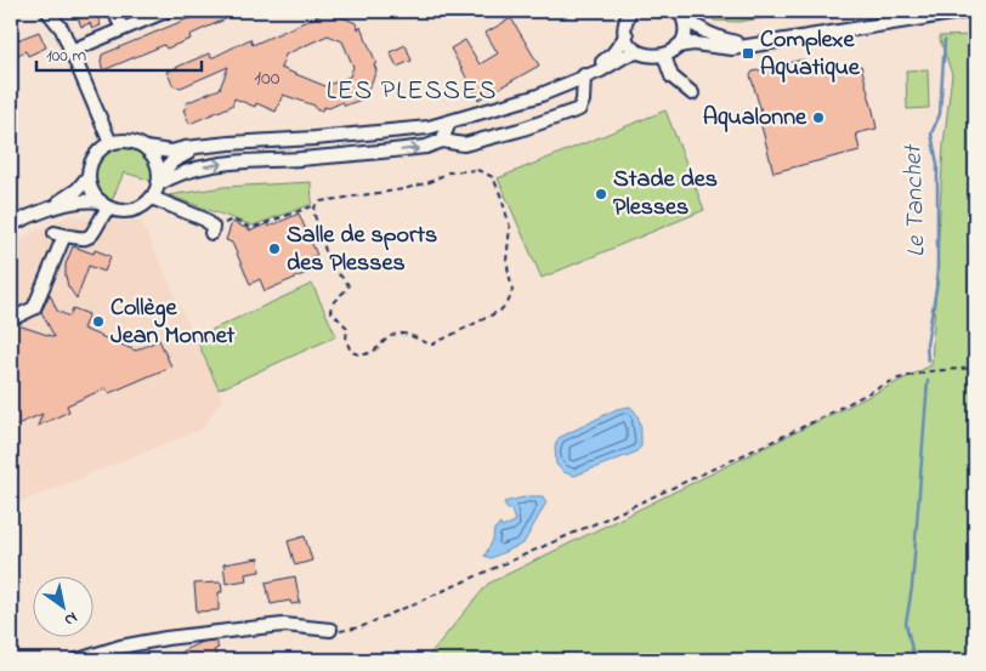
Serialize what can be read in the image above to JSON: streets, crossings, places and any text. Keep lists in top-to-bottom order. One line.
{"districts":["LES PLESSES"],"water":["Le Tanchet"],"places":{"transit":["Complexe Aquatique"],"other":["Aqualonne","Stade des Plesses","Salle de sports des Plesses","Collège Jean Monnet"]},"house_numbers":["100"],"scale_bar":"100 m","north":"bottom right"}
